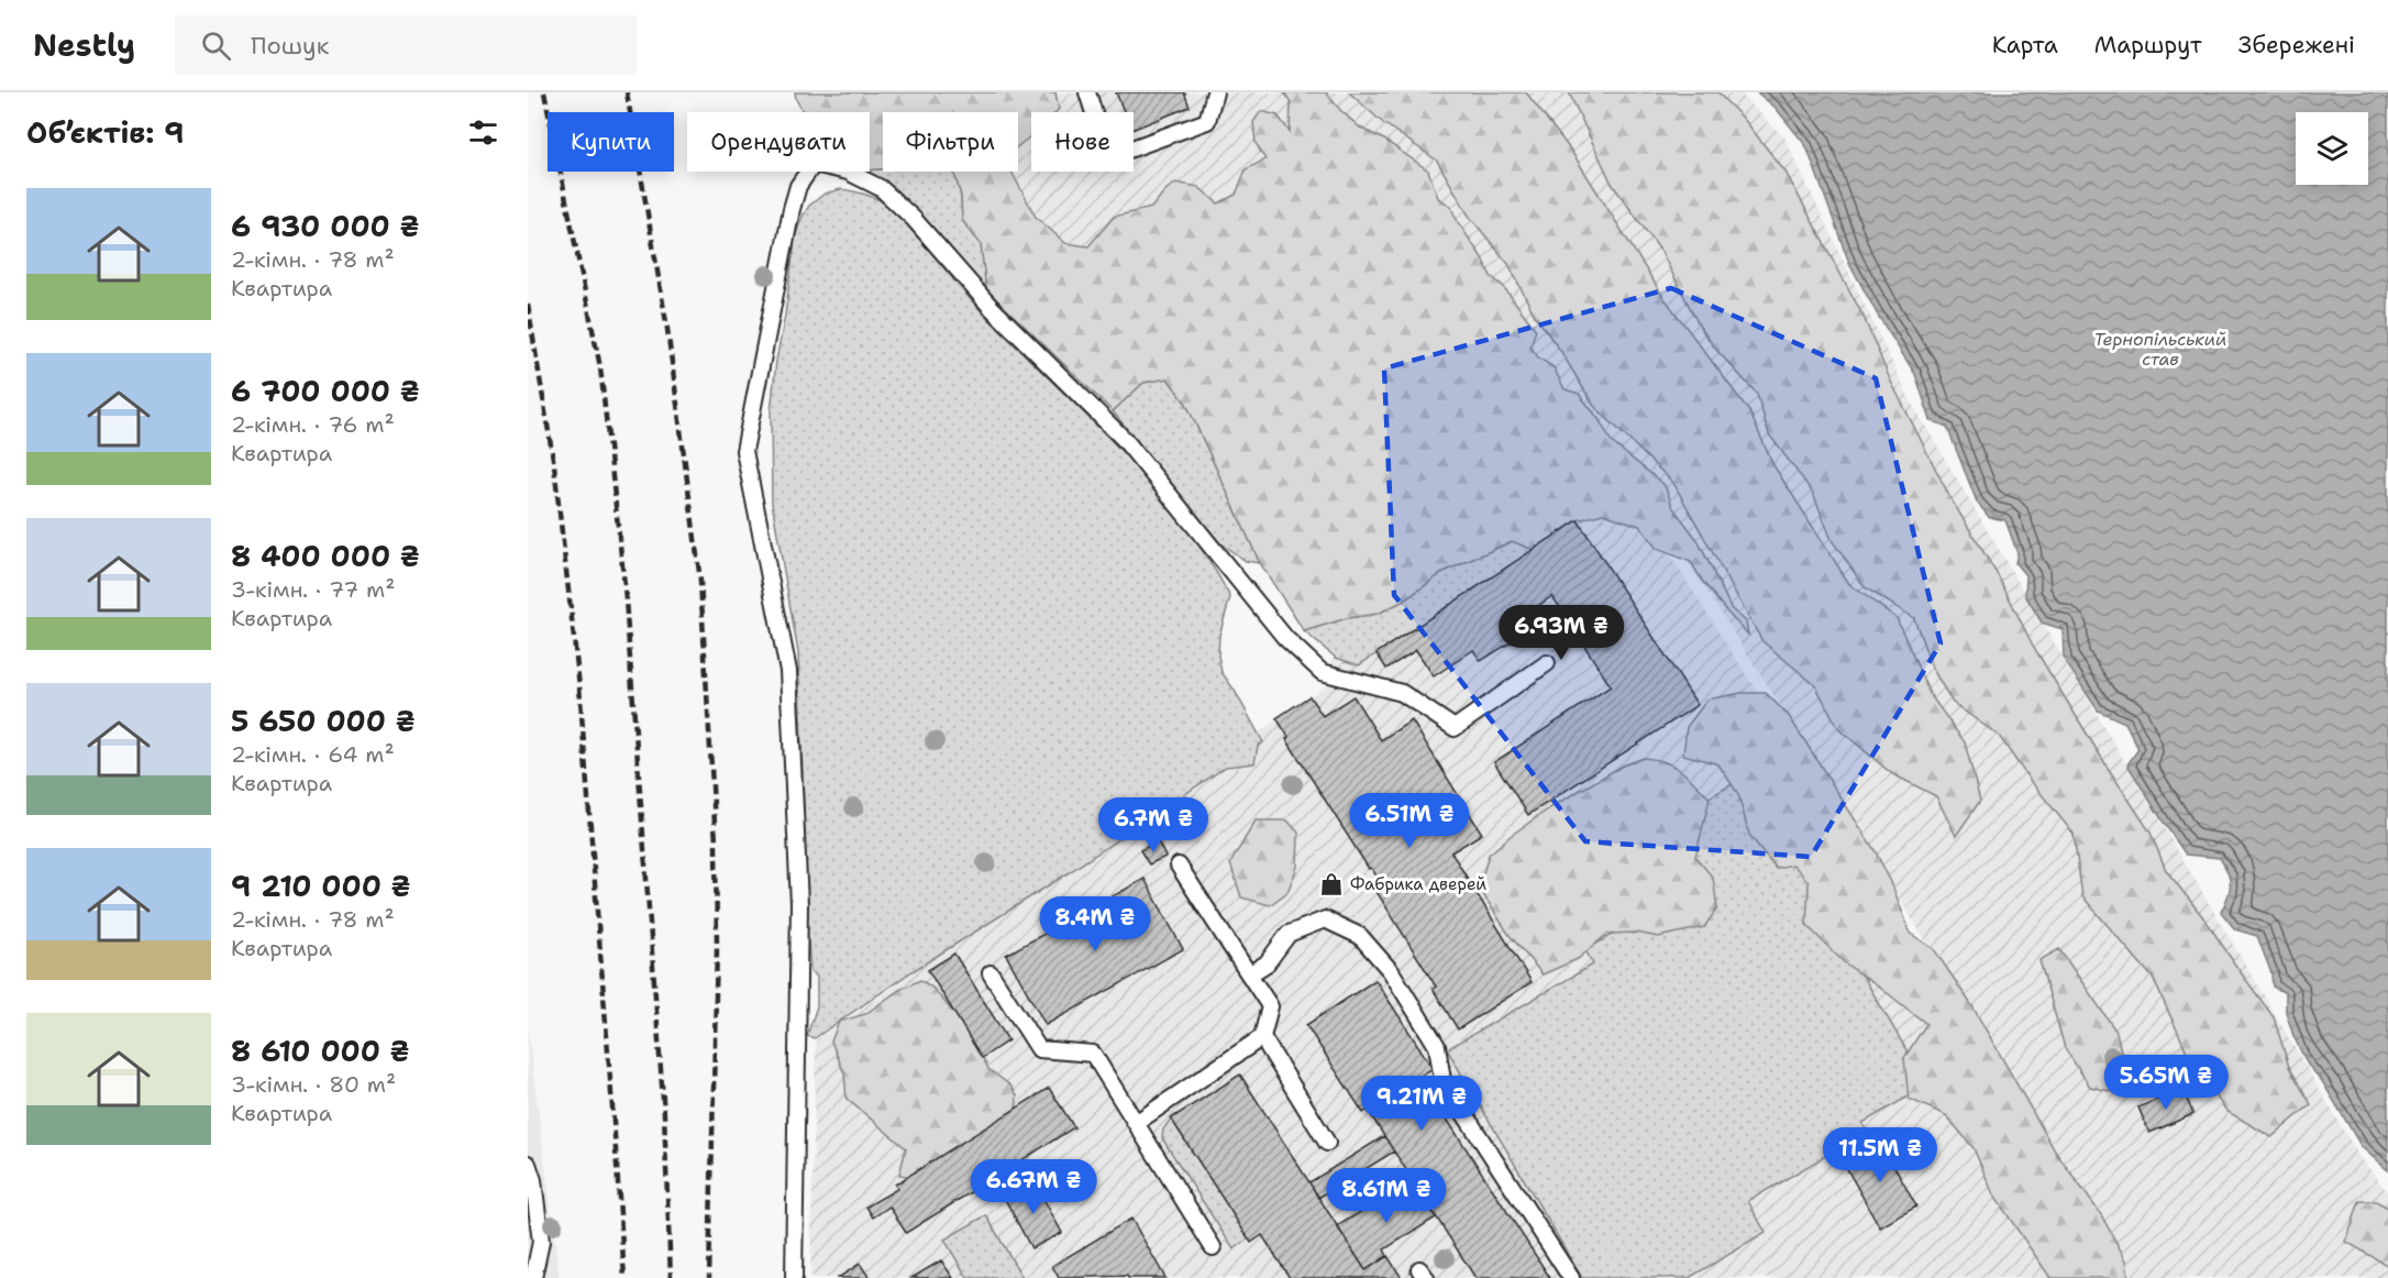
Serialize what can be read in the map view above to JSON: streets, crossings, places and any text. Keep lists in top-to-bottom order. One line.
{"water":["Тернопільський став"],"places":{"shop":["Фабрика дверей"]},"page":{"header":"Nestly","search":"Пошук","nav":["Карта","Маршрут","Збережені"],"heading":"Об’єктів: 9","chip":["Купити","Орендувати","Фільтри","Нове"],"list":[{"name":"6 930 000 ₴","note":"2-кімн. · 78 m² · Квартира"},{"name":"6 700 000 ₴","note":"2-кімн. · 76 m² · Квартира"},{"name":"8 400 000 ₴","note":"3-кімн. · 77 m² · Квартира"},{"name":"5 650 000 ₴","note":"2-кімн. · 64 m² · Квартира"},{"name":"9 210 000 ₴","note":"2-кімн. · 78 m² · Квартира"},{"name":"8 610 000 ₴","note":"3-кімн. · 80 m² · Квартира"}],"price":["6.93M ₴","6.51M ₴","6.7M ₴","8.4M ₴","5.65M ₴","9.21M ₴","11.5M ₴","6.67M ₴","8.61M ₴"]}}
